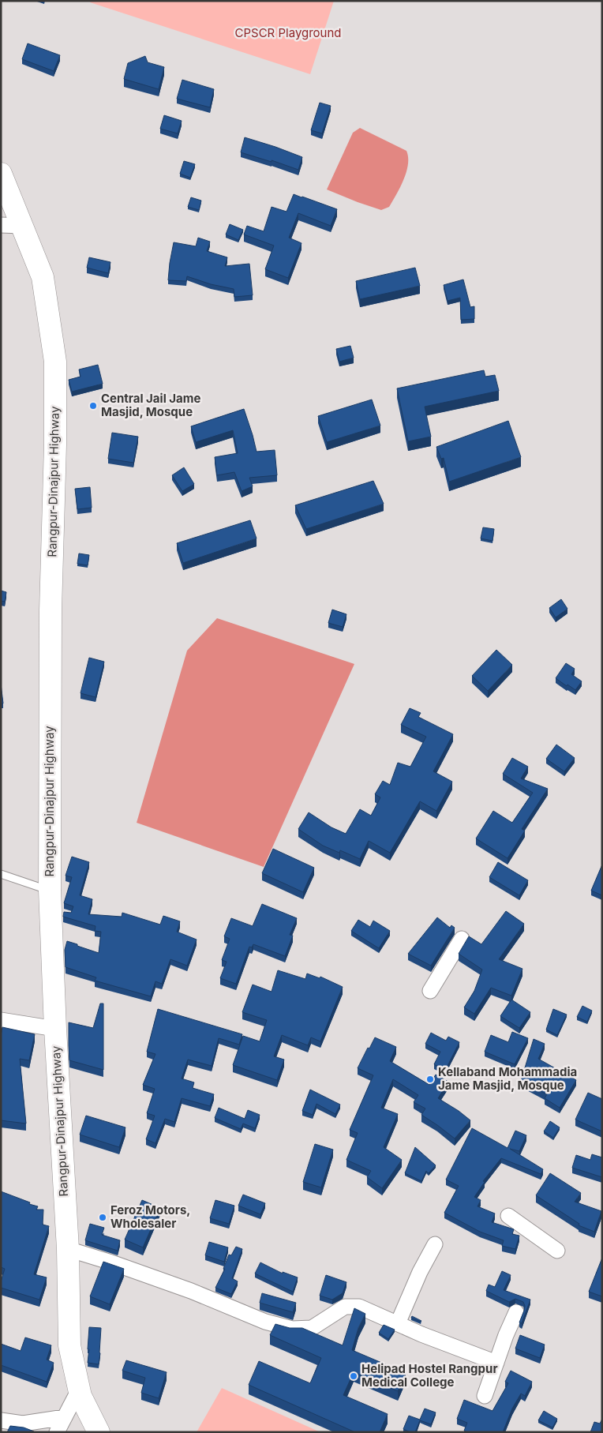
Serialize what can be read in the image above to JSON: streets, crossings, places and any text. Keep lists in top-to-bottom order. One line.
{"streets":{"highway":["Rangpur-Dinajpur Highway"]},"parks":["CPSCR Playground"],"places":["Central Jail Jame Masjid, Mosque","Kellaband Mohammadia Jame Masjid, Mosque","Feroz Motors, Wholesaler","Helipad Hostel Rangpur Medical College"]}
